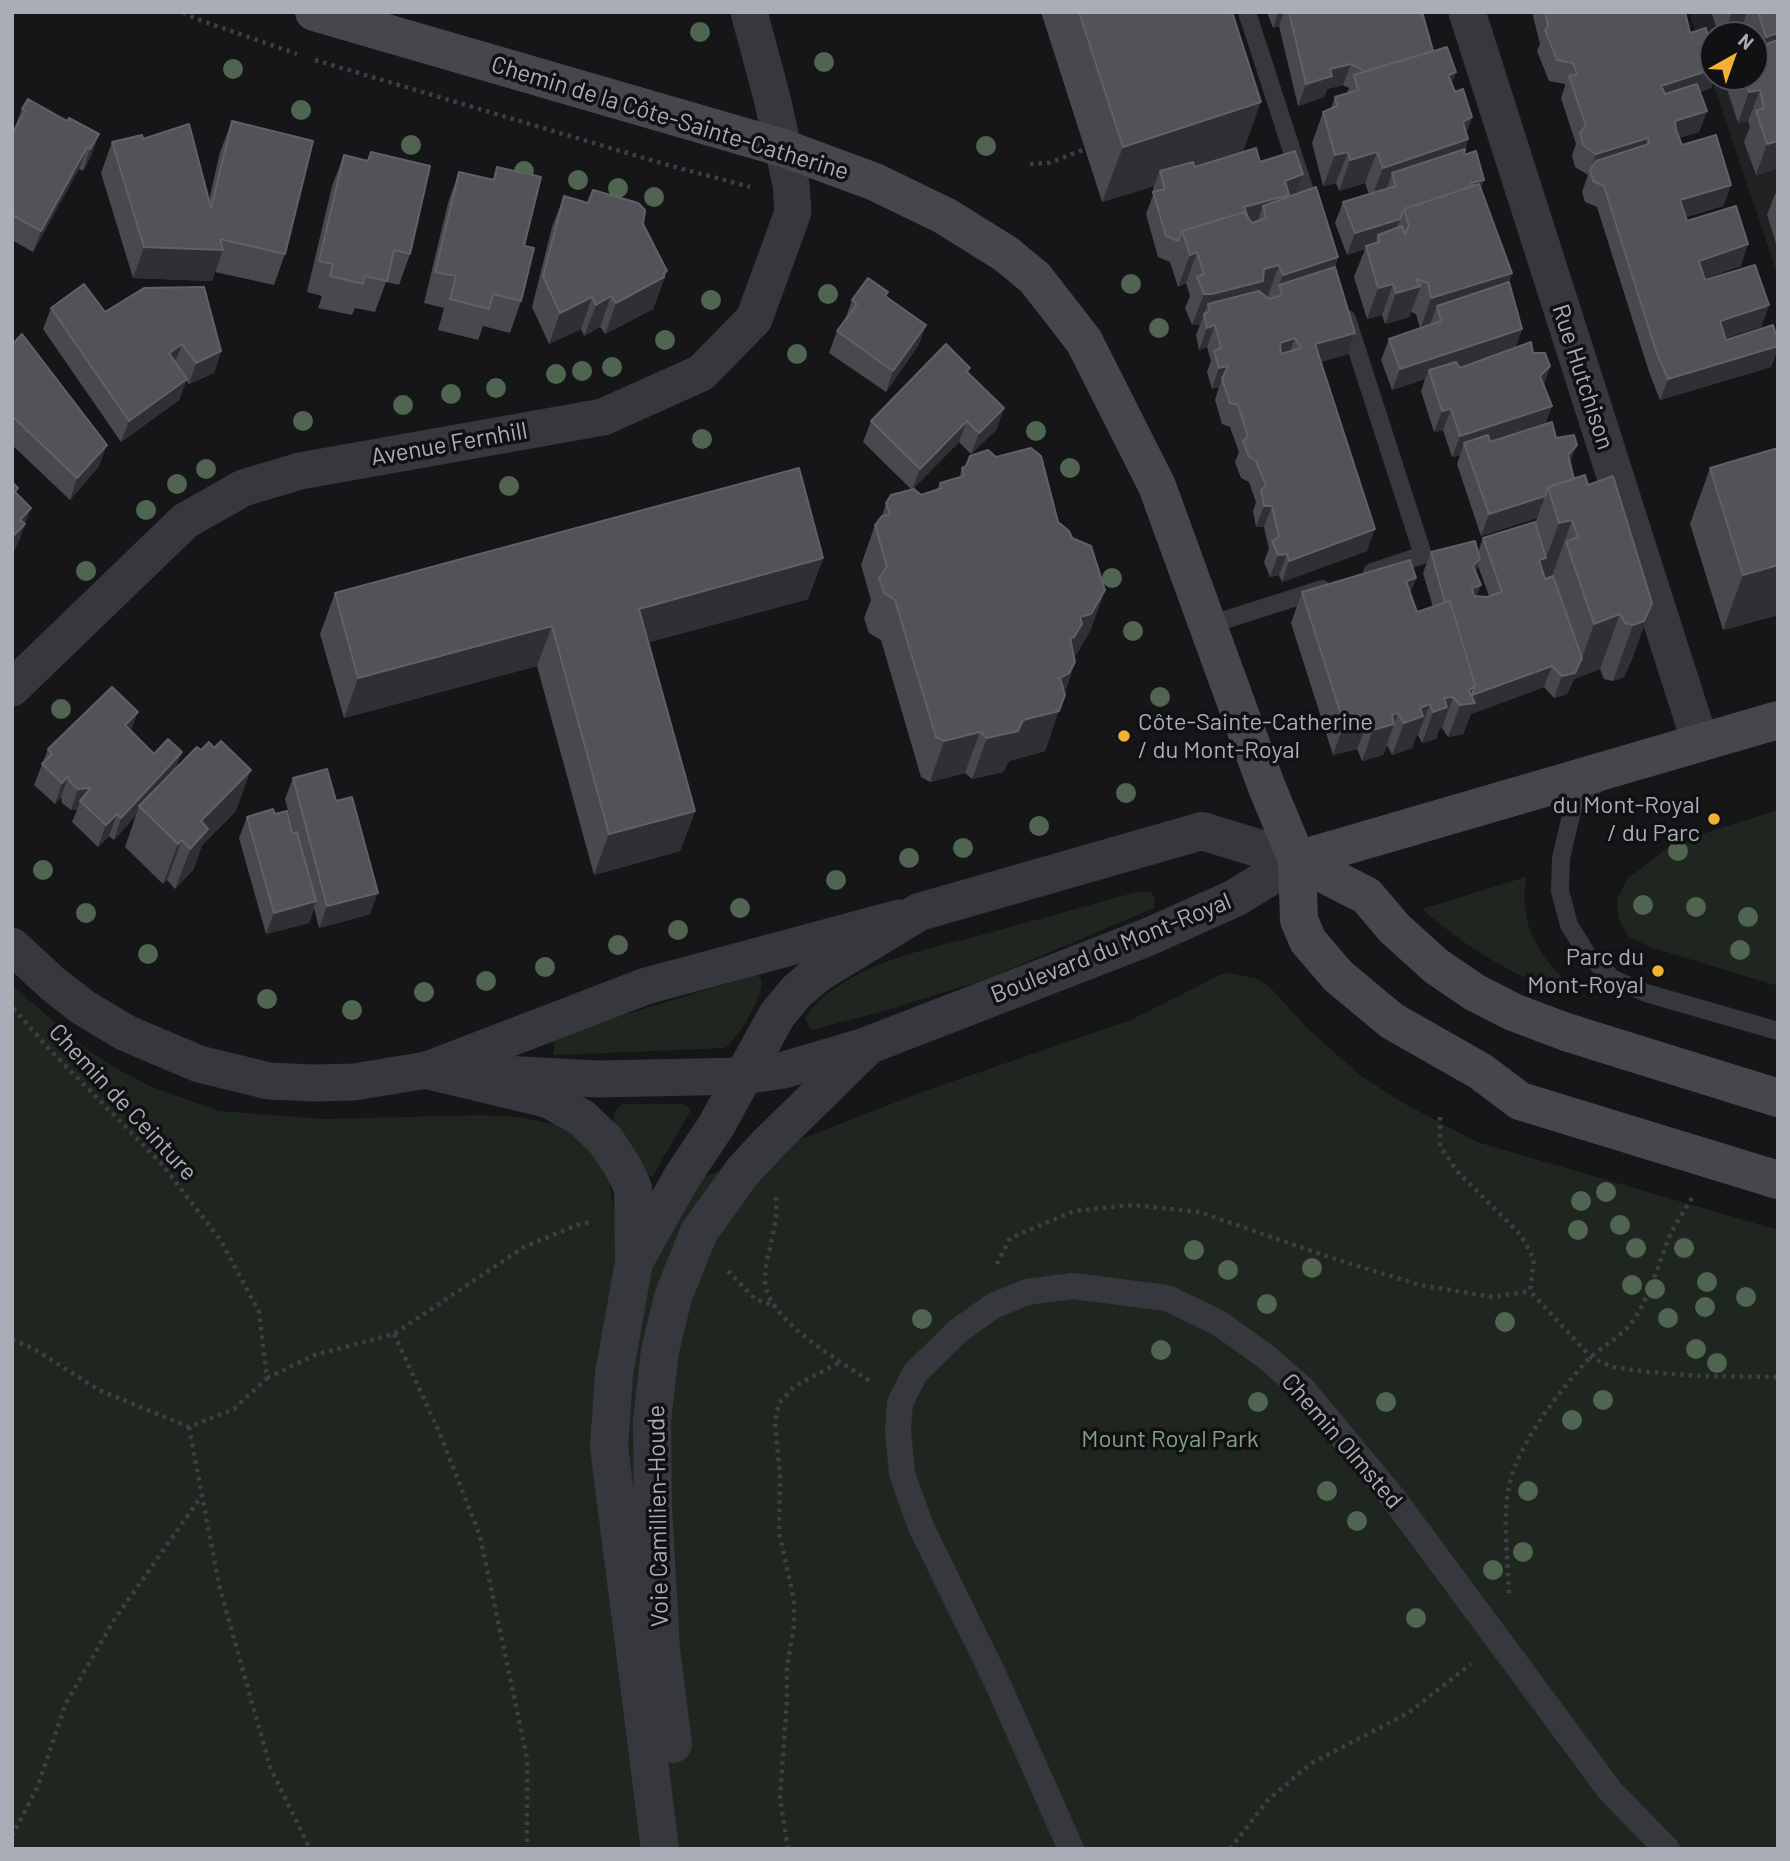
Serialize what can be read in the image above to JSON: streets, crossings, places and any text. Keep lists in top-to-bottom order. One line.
{"streets":{"main road":["Chemin de la Côte-Sainte-Catherine"],"street":["Rue Hutchison","Avenue Fernhill","Boulevard du Mont-Royal","Chemin Olmsted","Voie Camillien-Houde"],"path":["Chemin de Ceinture"]},"crossings":[["Chemin de la Côte-Sainte-Catherine","Avenue Fernhill"],["Chemin de la Côte-Sainte-Catherine","Boulevard du Mont-Royal"],["Boulevard du Mont-Royal","Voie Camillien-Houde"]],"parks":["Mount Royal Park"],"places":["Côte-Sainte-Catherine / du Mont-Royal","du Mont-Royal / du Parc","Parc du Mont-Royal"],"north":"top right"}
